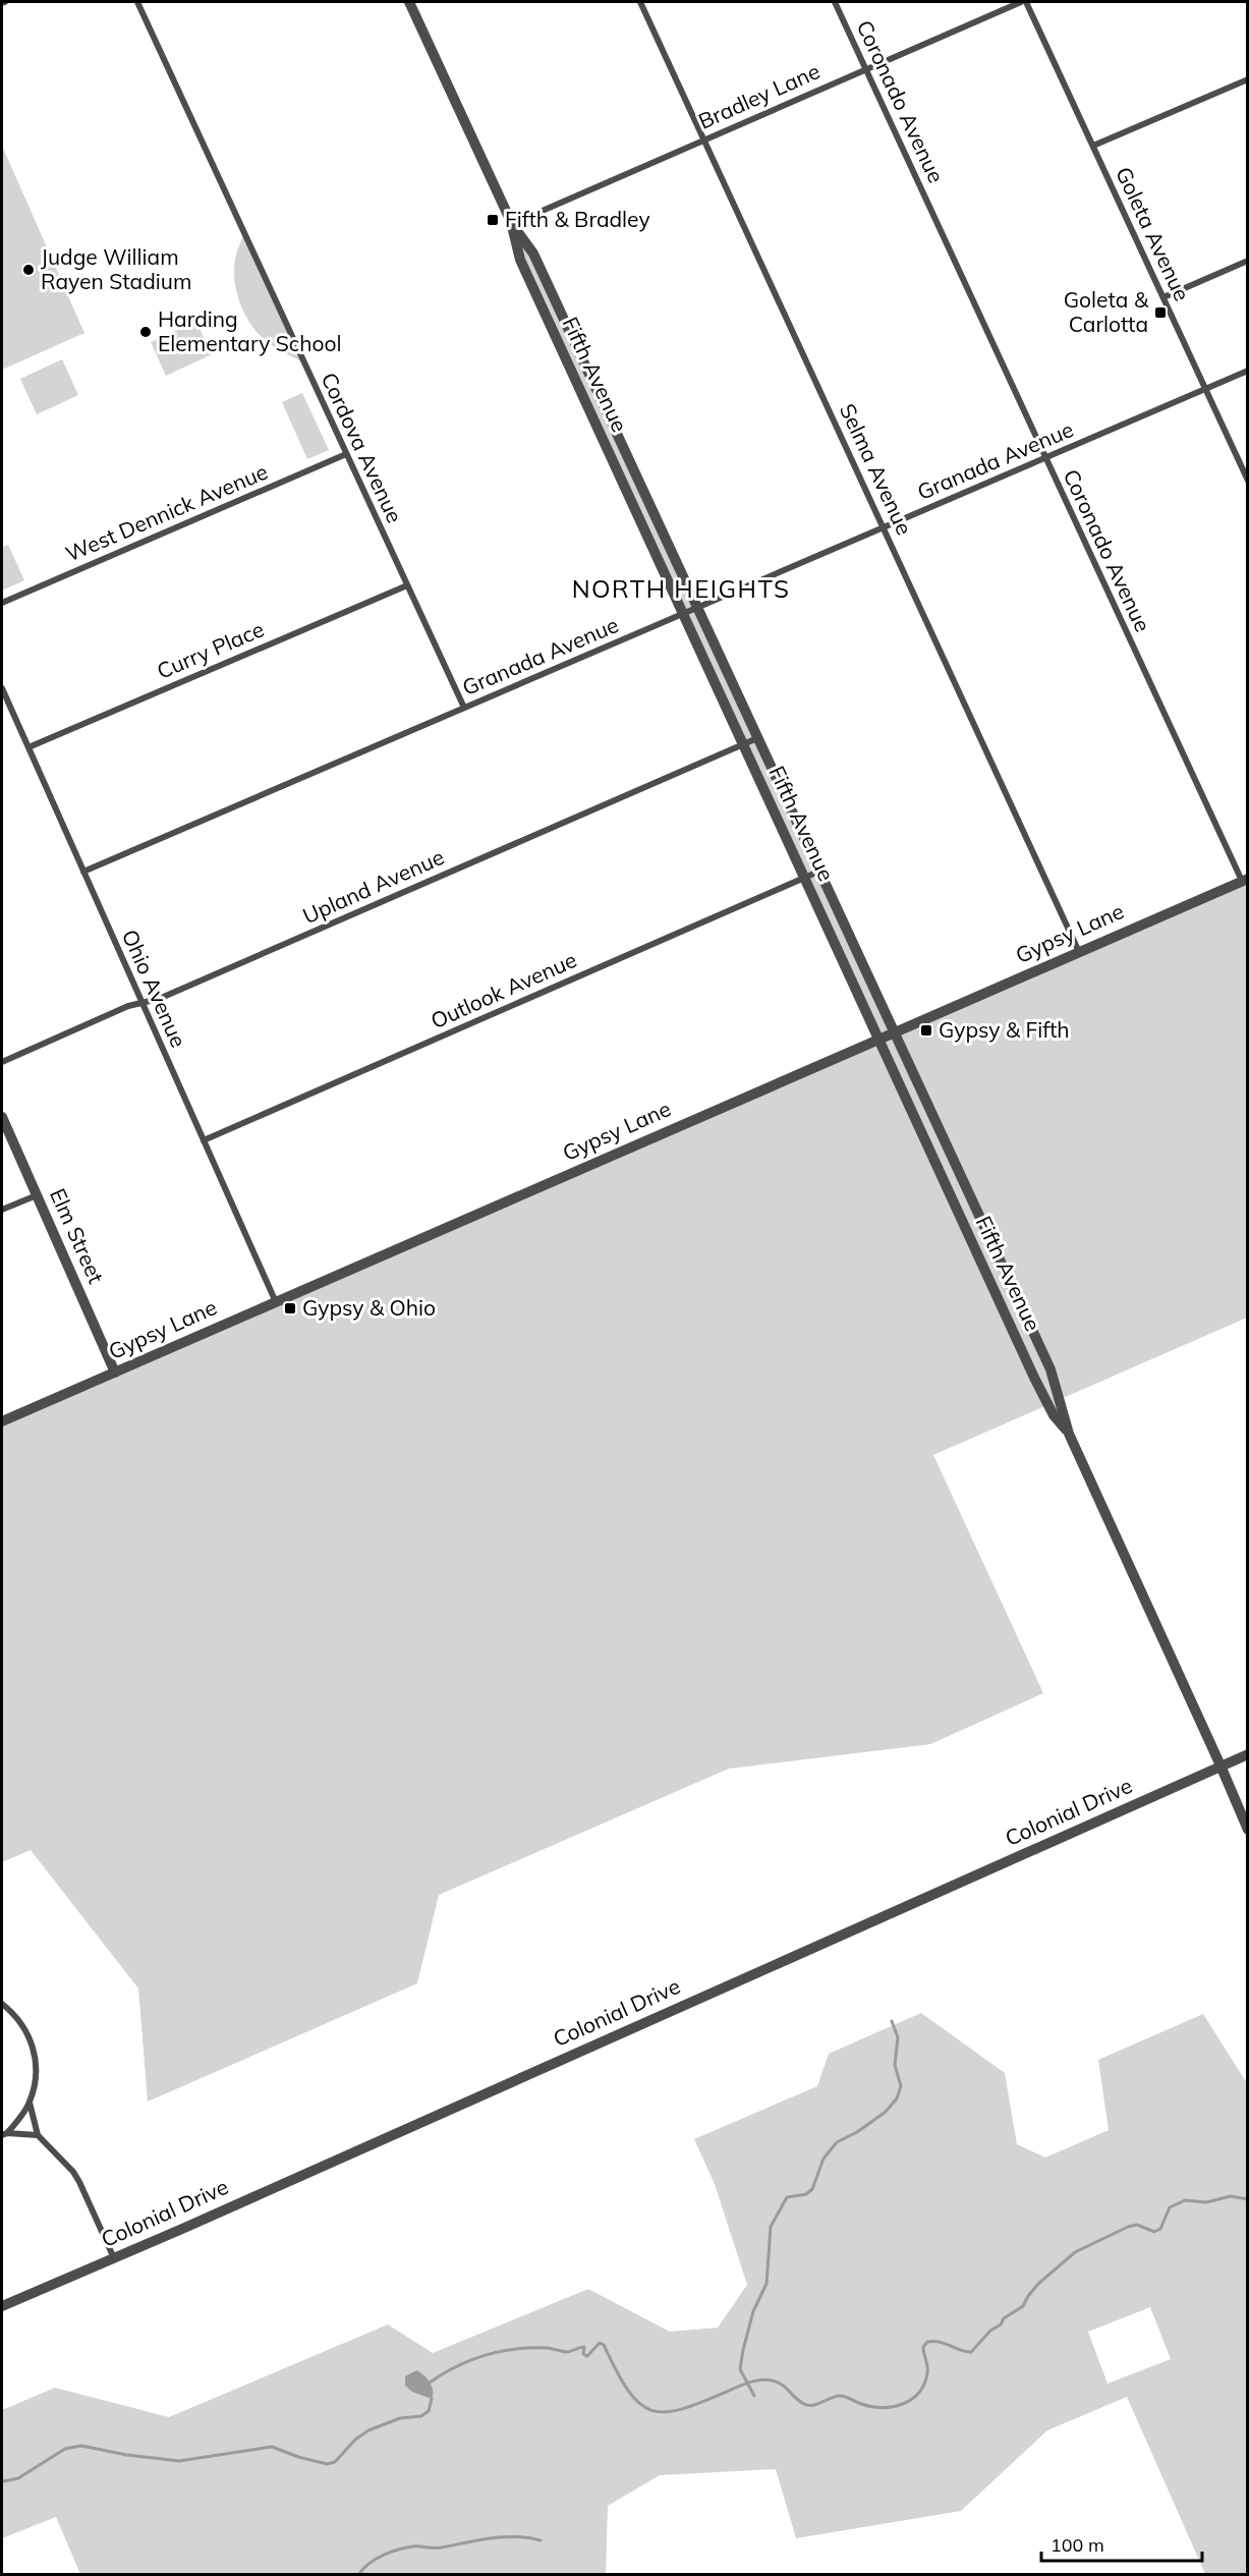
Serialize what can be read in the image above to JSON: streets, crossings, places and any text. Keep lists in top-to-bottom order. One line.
{"streets":{"street":["Bradley Lane","Coronado Avenue","Goleta Avenue","Fifth Avenue","Cordova Avenue","Granada Avenue","Selma Avenue","West Dennick Avenue","Curry Place","Upland Avenue","Gypsy Lane","Ohio Avenue","Outlook Avenue","Elm Street","Colonial Drive"]},"crossings":[["Bradley Lane","Coronado Avenue"],["Bradley Lane","Fifth Avenue"],["Bradley Lane","Selma Avenue"],["Coronado Avenue","Granada Avenue"],["Coronado Avenue","Gypsy Lane"],["Goleta Avenue","Granada Avenue"],["Fifth Avenue","Granada Avenue"],["Fifth Avenue","Upland Avenue"],["Fifth Avenue","Gypsy Lane"],["Fifth Avenue","Outlook Avenue"],["Fifth Avenue","Colonial Drive"],["Cordova Avenue","Granada Avenue"],["Cordova Avenue","West Dennick Avenue"],["Cordova Avenue","Curry Place"],["Granada Avenue","Selma Avenue"],["Granada Avenue","Ohio Avenue"],["Selma Avenue","Gypsy Lane"],["Curry Place","Ohio Avenue"],["Upland Avenue","Ohio Avenue"],["Gypsy Lane","Ohio Avenue"],["Gypsy Lane","Elm Street"],["Ohio Avenue","Outlook Avenue"]],"districts":["NORTH HEIGHTS"],"places":{"transit":["Fifth & Bradley","Goleta & Carlotta","Gypsy & Fifth","Gypsy & Ohio"],"other":["Judge William Rayen Stadium","Harding Elementary School"]},"scale_bar":"100 m"}
